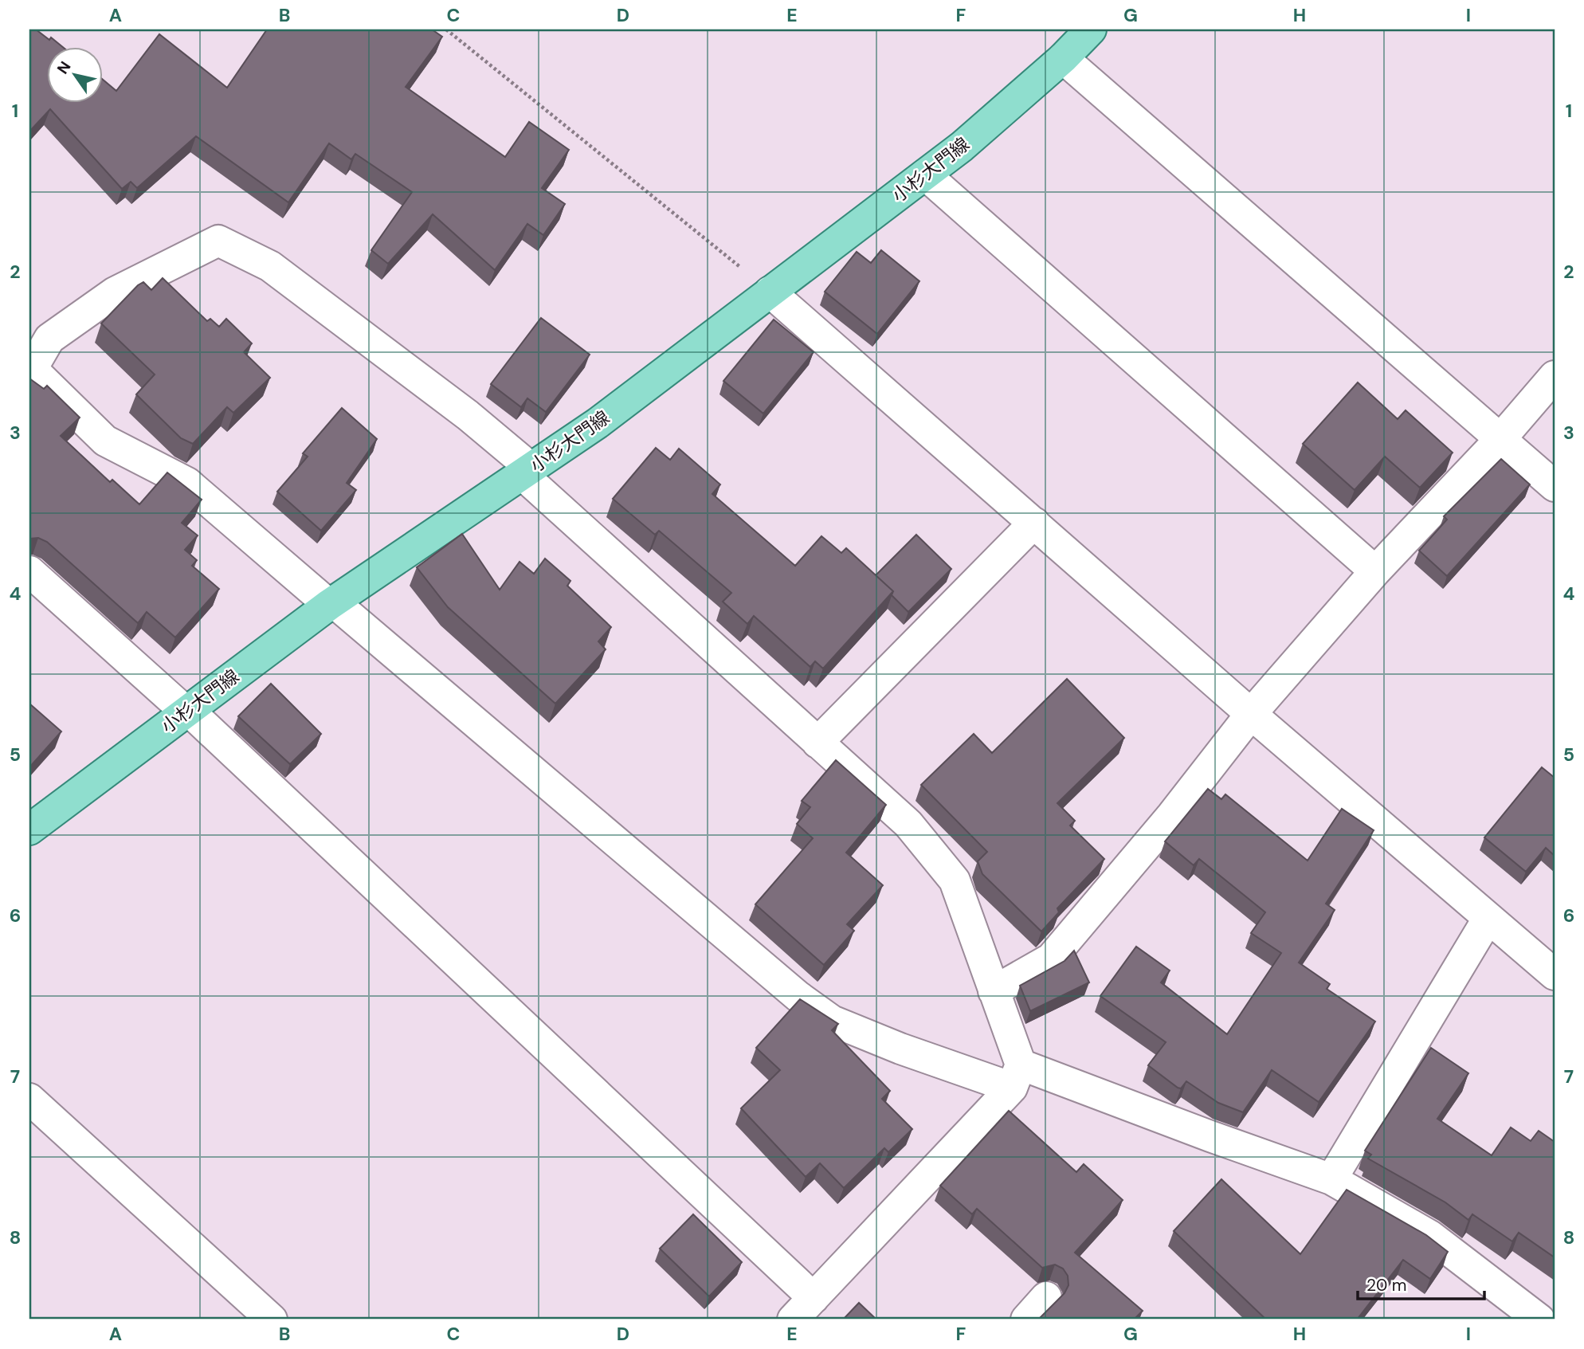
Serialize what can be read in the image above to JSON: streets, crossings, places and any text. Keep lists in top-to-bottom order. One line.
{"streets":{"main road":["小杉大門線"]},"scale_bar":"20 m","north":"top left","grid":{"columns":["A","B","C","D","E","F","G","H","I"],"rows":["1","2","3","4","5","6","7","8"]}}
